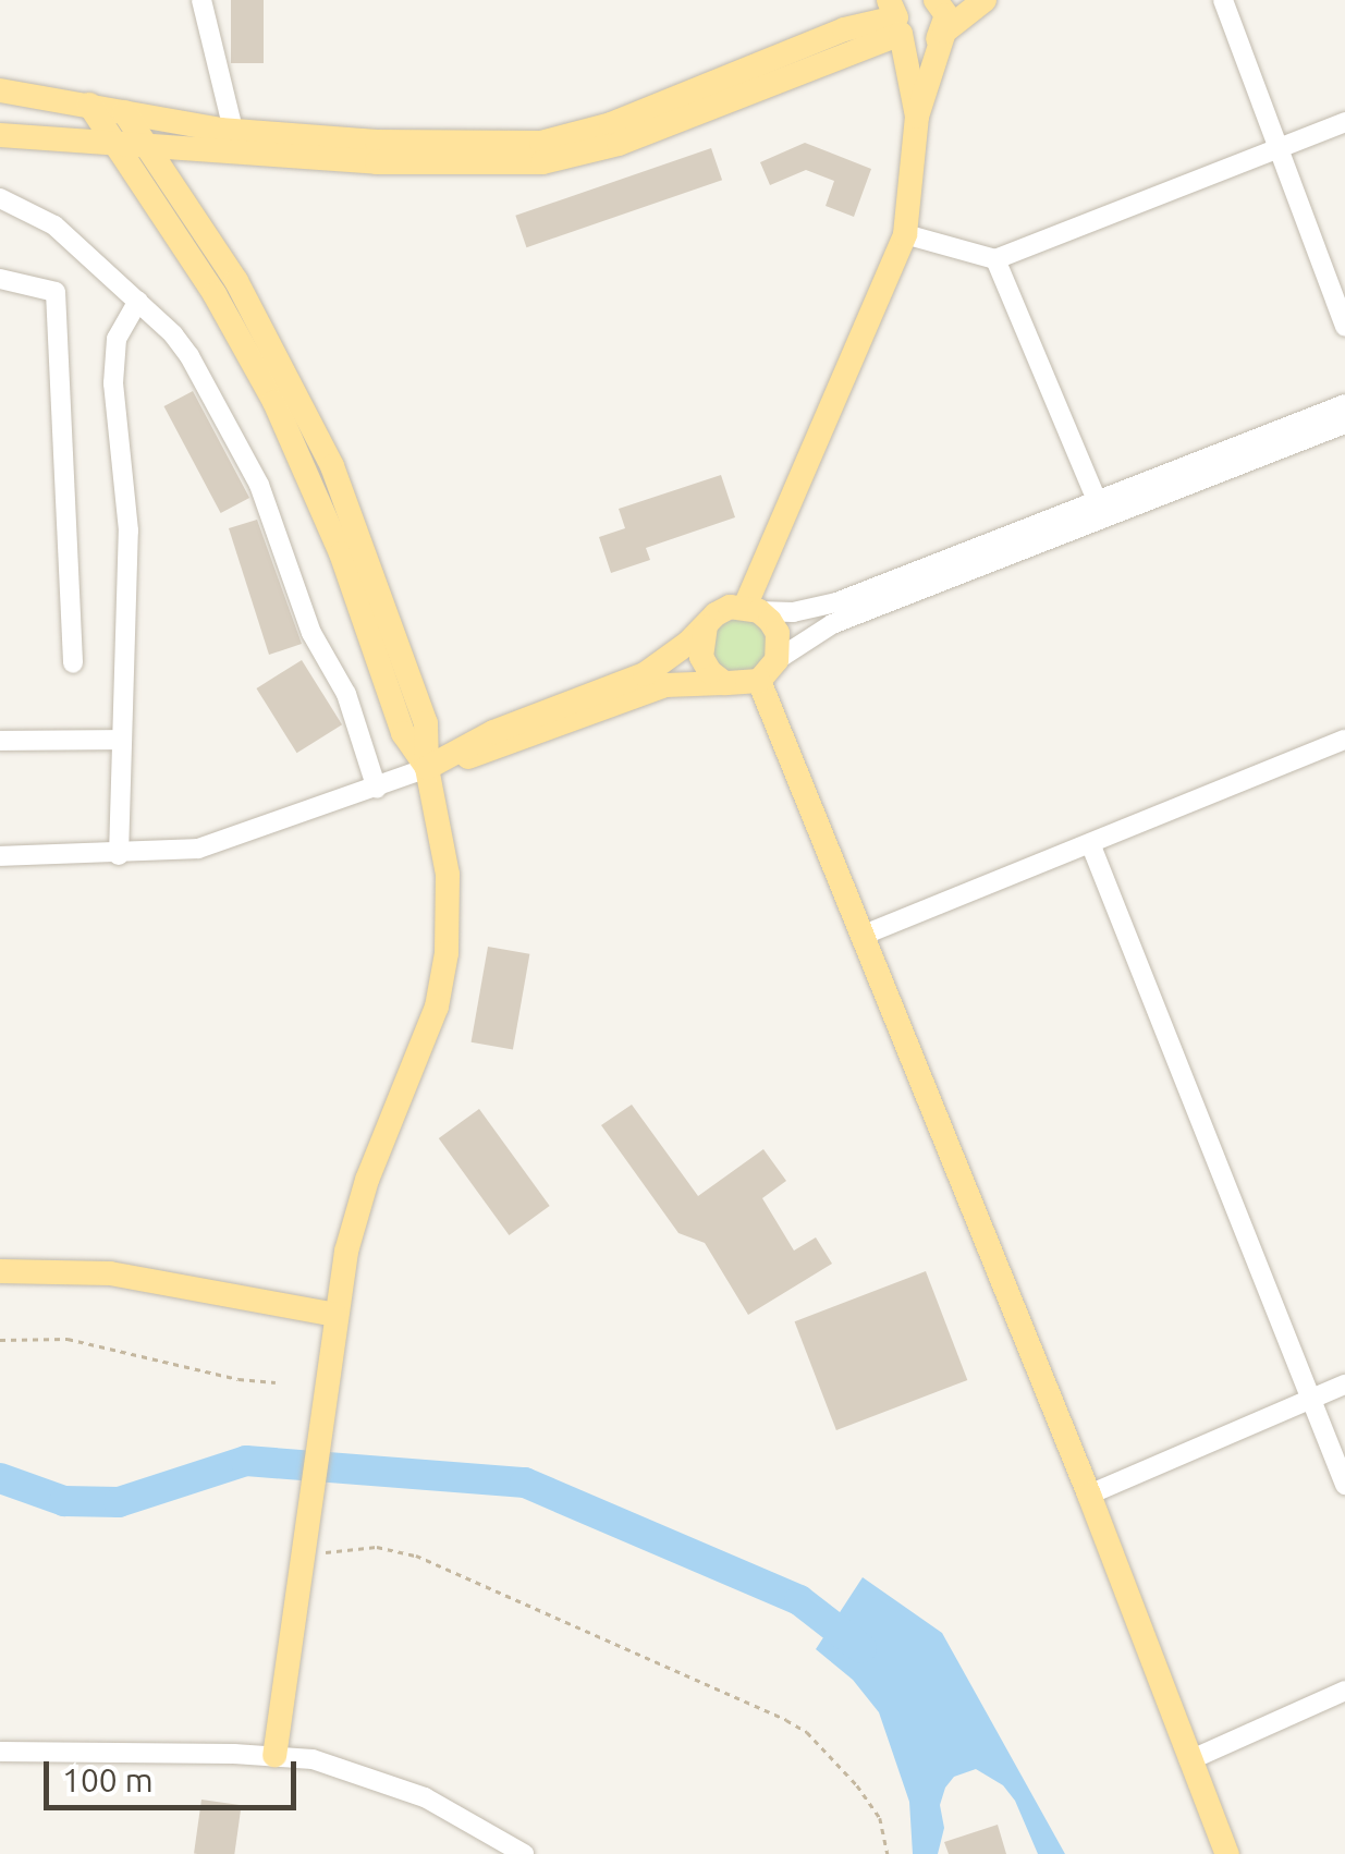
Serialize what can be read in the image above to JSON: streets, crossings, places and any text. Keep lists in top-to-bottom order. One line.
{"scale_bar":"100 m"}
